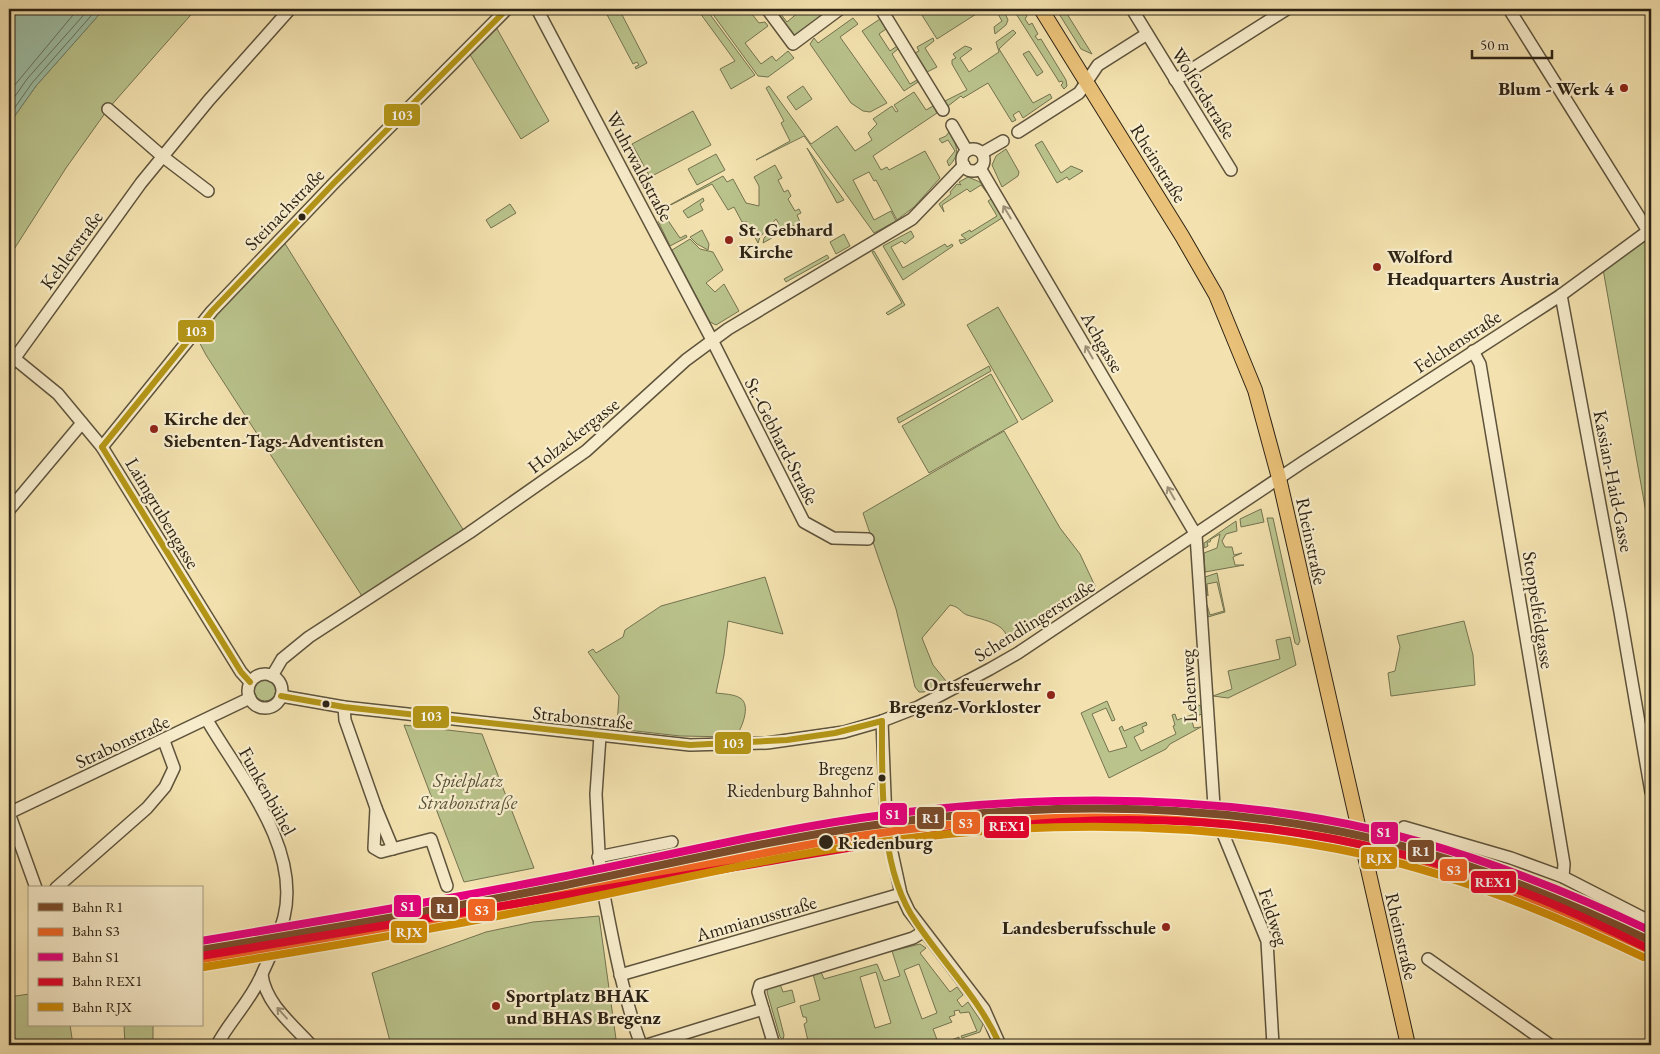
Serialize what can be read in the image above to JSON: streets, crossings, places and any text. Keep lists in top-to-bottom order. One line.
{"streets":{"main road":["Rheinstraße"],"street":["Wolfordstraße","Wuhrwaldstraße","Steinachstraße","Kehlerstraße","Felchenstraße","Achgasse","Holzackergasse","St.-Gebhard-Straße","Kassian-Haid-Gasse","Laimgrubengasse","Stoppelfeldgasse","Schendlingerstraße","Lehenweg","Strabonstraße","Funkenbühel","Feldweg","Ammianusstraße"]},"crossings":[["Rheinstraße","Felchenstraße"],["Rheinstraße","Schendlingerstraße"],["Wuhrwaldstraße","Holzackergasse"],["Wuhrwaldstraße","St.-Gebhard-Straße"],["Steinachstraße","Laimgrubengasse"],["Kehlerstraße","Laimgrubengasse"],["Felchenstraße","Kassian-Haid-Gasse"],["Felchenstraße","Stoppelfeldgasse"],["Felchenstraße","Schendlingerstraße"],["Achgasse","Holzackergasse"],["Achgasse","Schendlingerstraße"],["Achgasse","Lehenweg"],["Holzackergasse","St.-Gebhard-Straße"],["Holzackergasse","Laimgrubengasse"],["Holzackergasse","Strabonstraße"],["Laimgrubengasse","Strabonstraße"],["Schendlingerstraße","Lehenweg"],["Schendlingerstraße","Strabonstraße"],["Lehenweg","Feldweg"],["Strabonstraße","Funkenbühel"]],"one_way":["Achgasse"],"parks":["Spielplatz Strabonstraße"],"places":["Blum - Werk 4","St. Gebhard Kirche","Wolford Headquarters Austria","Kirche der Siebenten-Tags-Adventisten","Ortsfeuerwehr Bregenz-Vorkloster","Bregenz Riedenburg Bahnhof","Riedenburg","Landesberufsschule","Sportplatz BHAK und BHAS Bregenz"],"lines":["transit line 103","rail line S1","rail line R1","rail line S3","rail line REX1","rail line RJX"],"legend":["Bahn R1","Bahn S3","Bahn S1","Bahn REX1","Bahn RJX"],"scale_bar":"50 m"}
